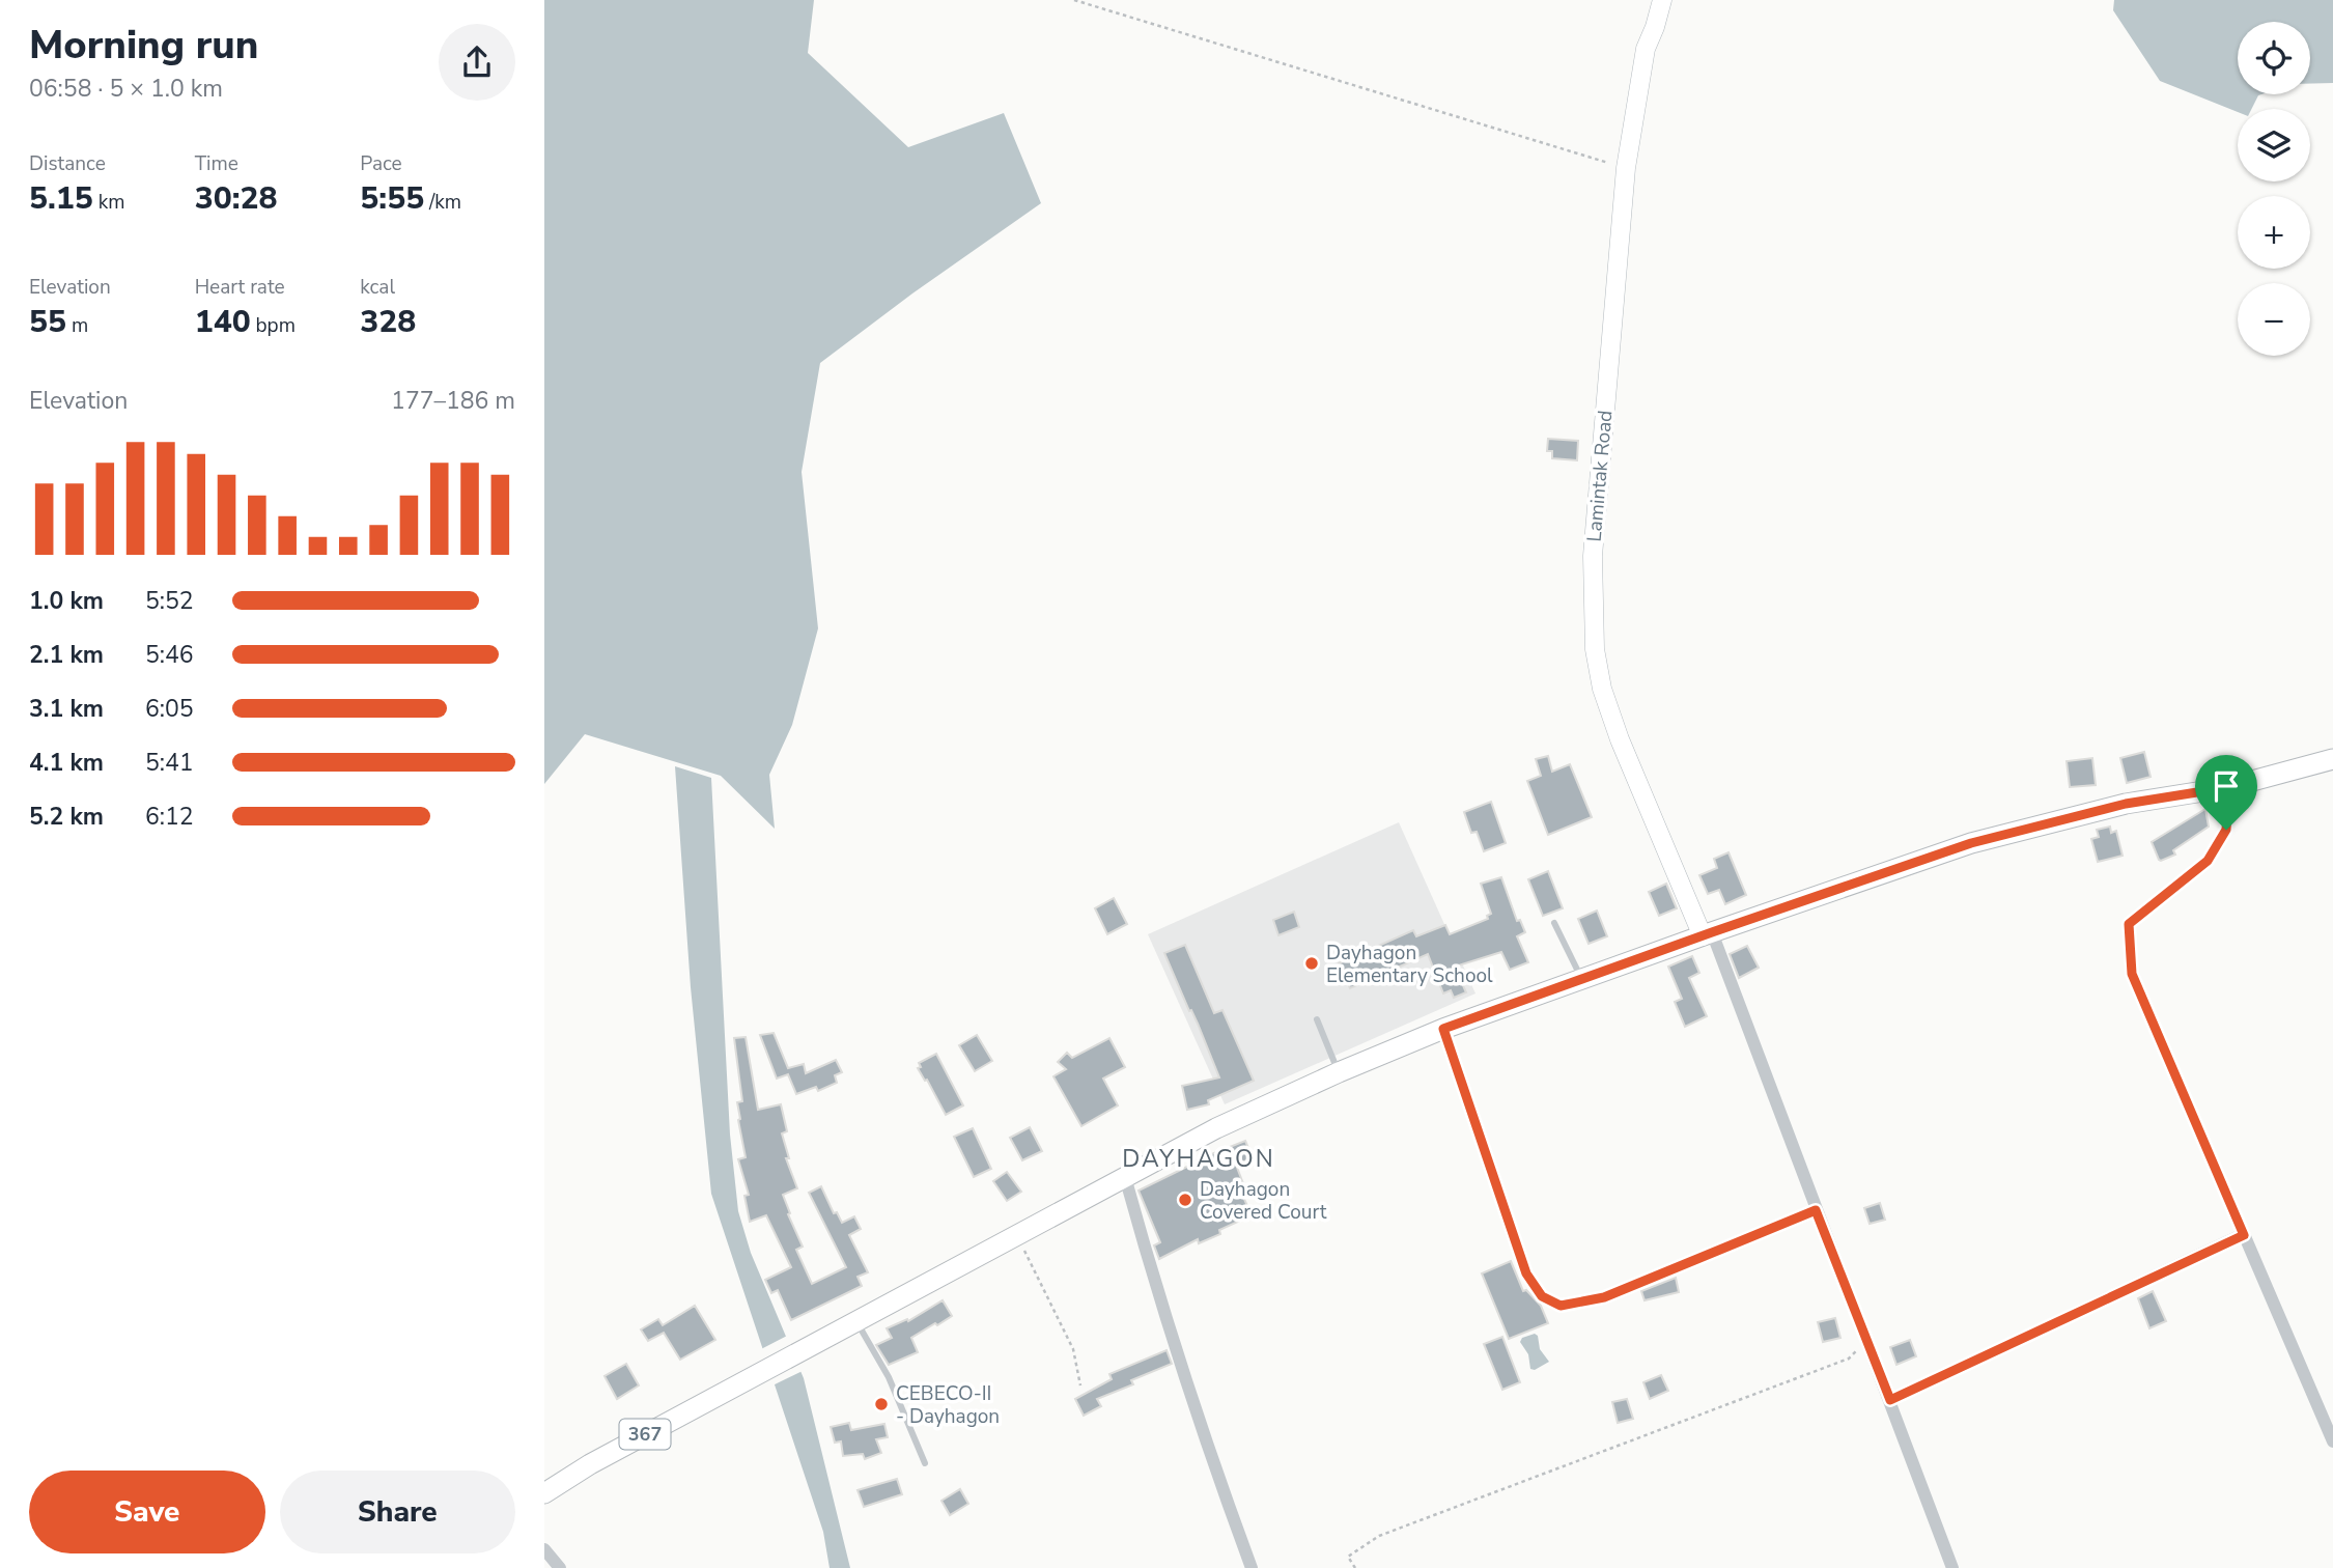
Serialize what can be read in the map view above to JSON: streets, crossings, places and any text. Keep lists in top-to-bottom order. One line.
{"streets":{"main road":["Lamintak Road","367"]},"crossings":[["Lamintak Road","367"]],"districts":["DAYHAGON"],"places":["Dayhagon Elementary School","Dayhagon Covered Court","CEBECO-II - Dayhagon"],"page":{"heading":["Morning run","06:58 · 5 × 1.0 km"],"map_buttons":["+","−"],"stats":[["Distance","5.15 km"],["Time","30:28"],["Pace","5:55 /km"],["Elevation","55 m"],["Heart rate","140 bpm"],["kcal","328"]],"chart":["Elevation","177–186 m"],"list":[{"name":"1.0 km","note":"5:52"},{"name":"2.1 km","note":"5:46"},{"name":"3.1 km","note":"6:05"},{"name":"4.1 km","note":"5:41"},{"name":"5.2 km","note":"6:12"}],"buttons":["Save","Share"]}}
